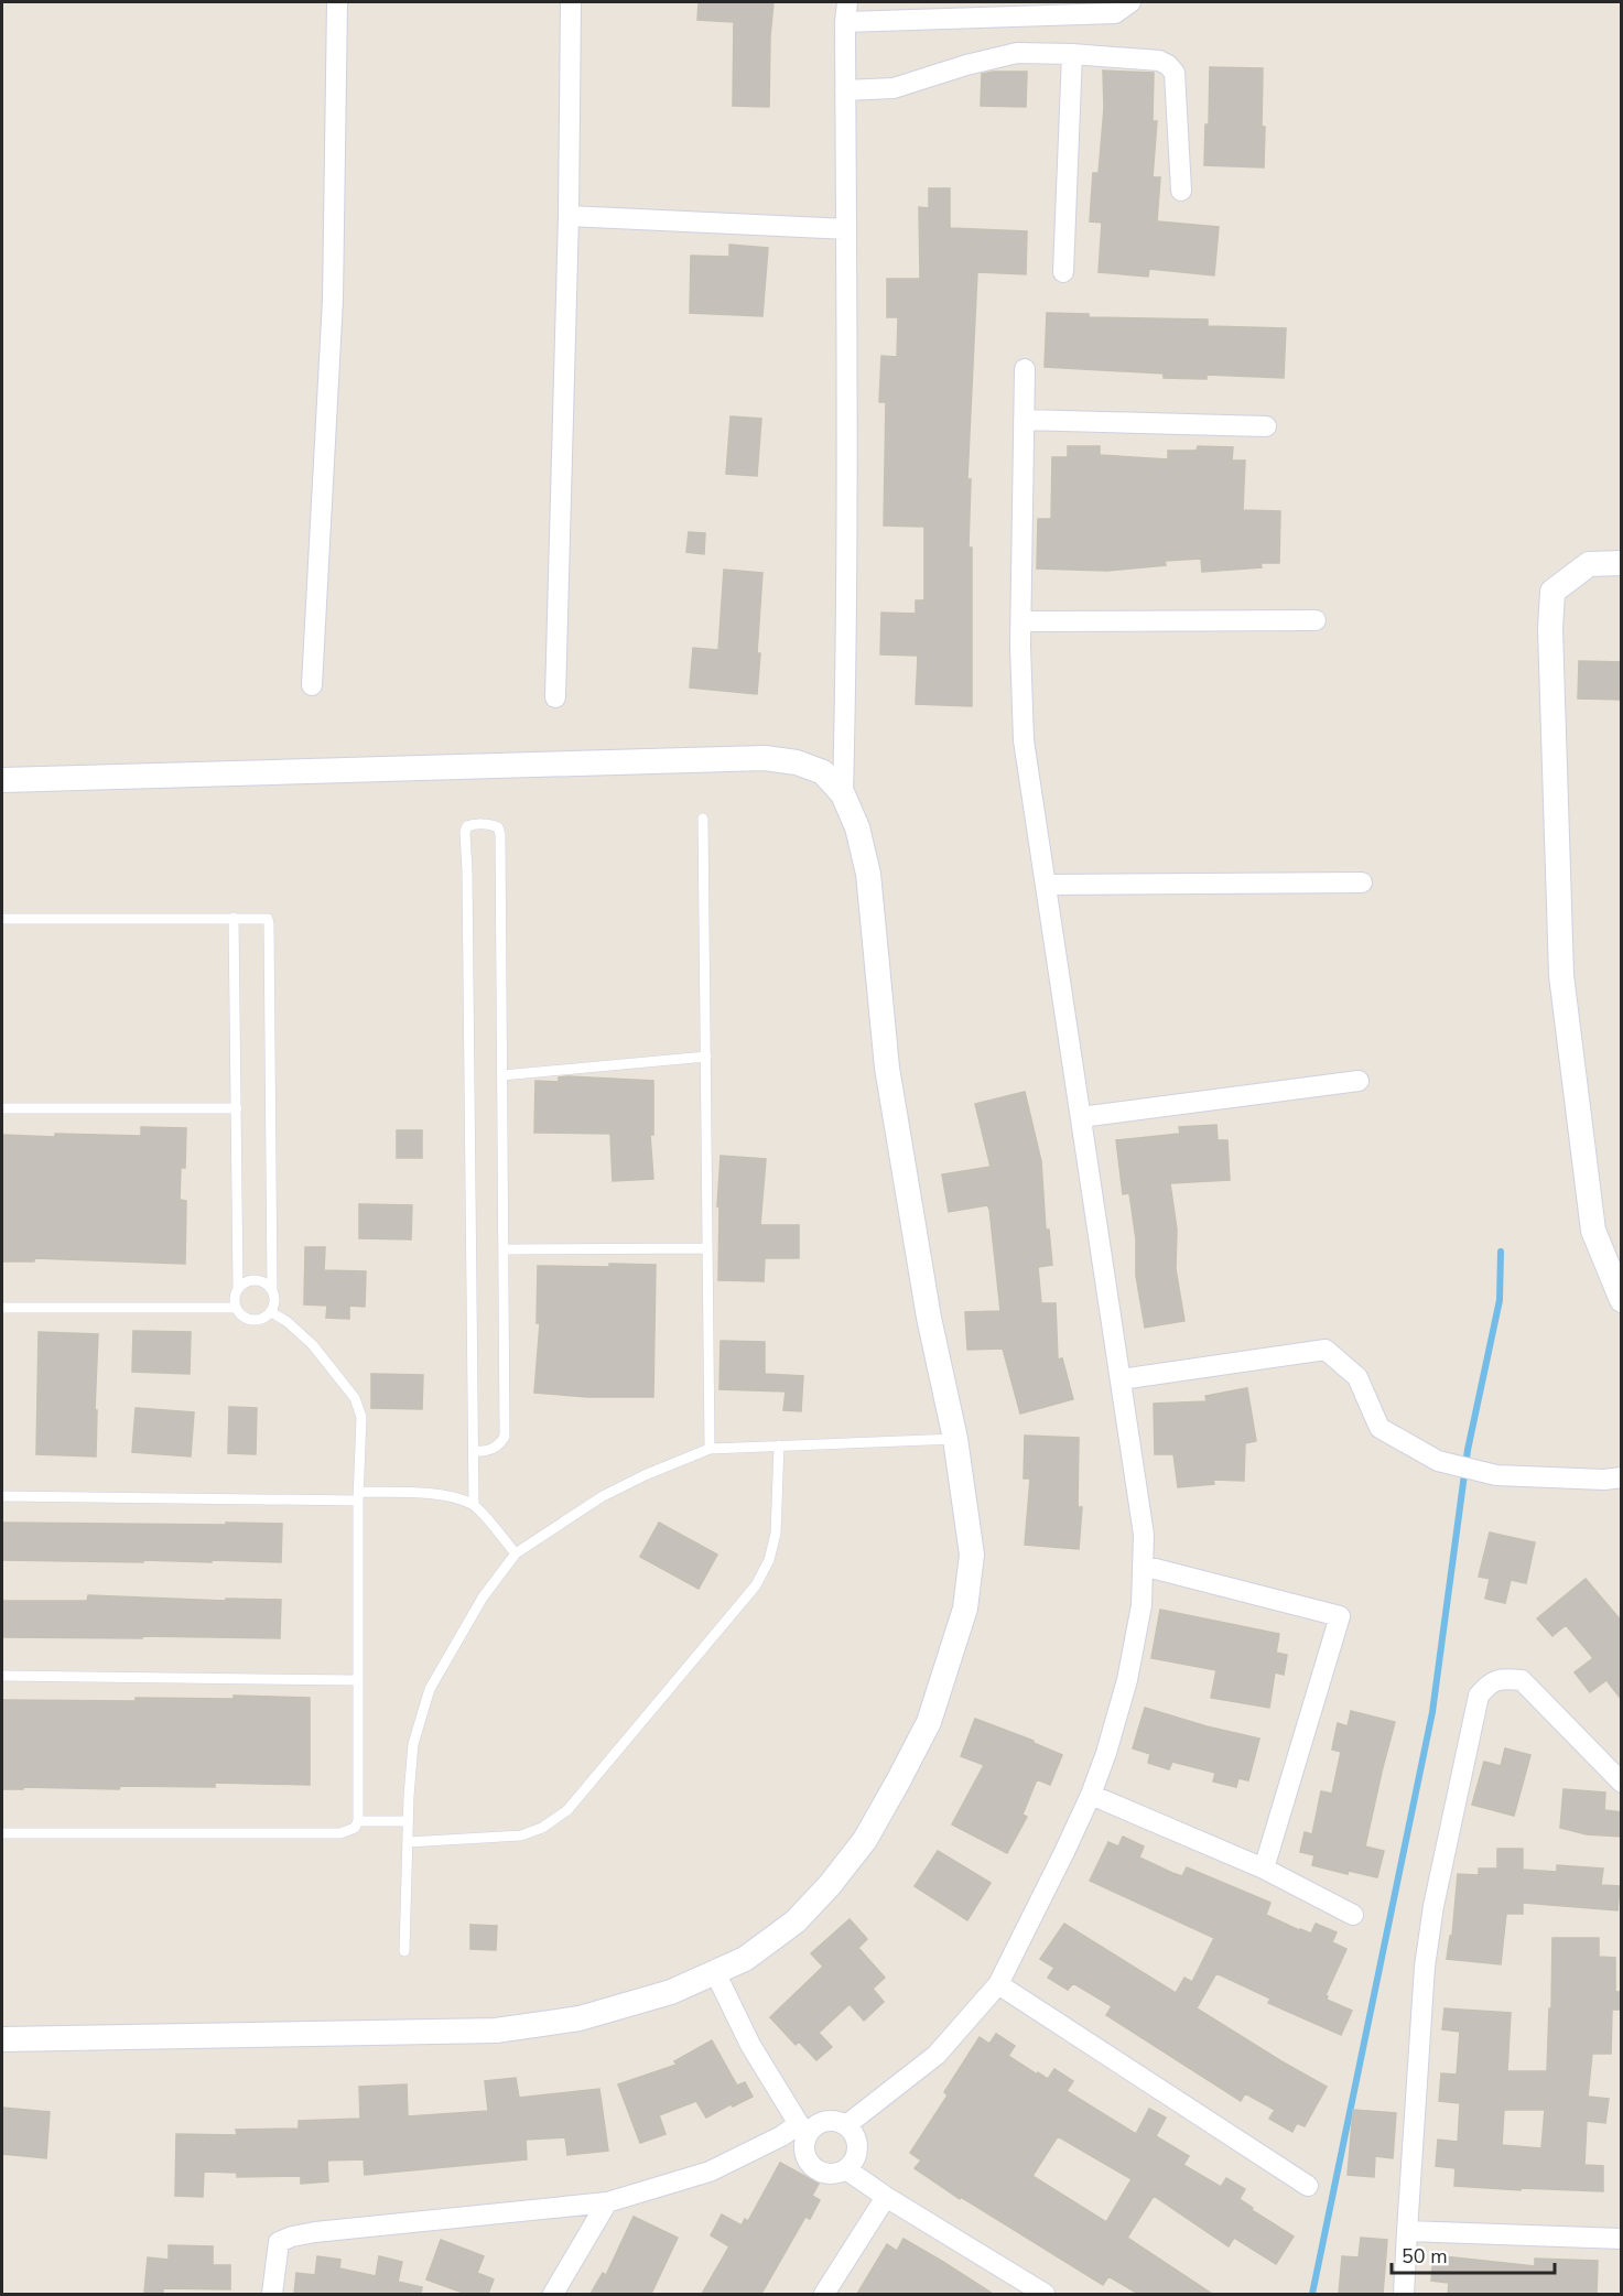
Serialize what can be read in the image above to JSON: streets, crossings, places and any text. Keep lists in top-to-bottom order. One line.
{"scale_bar":"50 m"}
